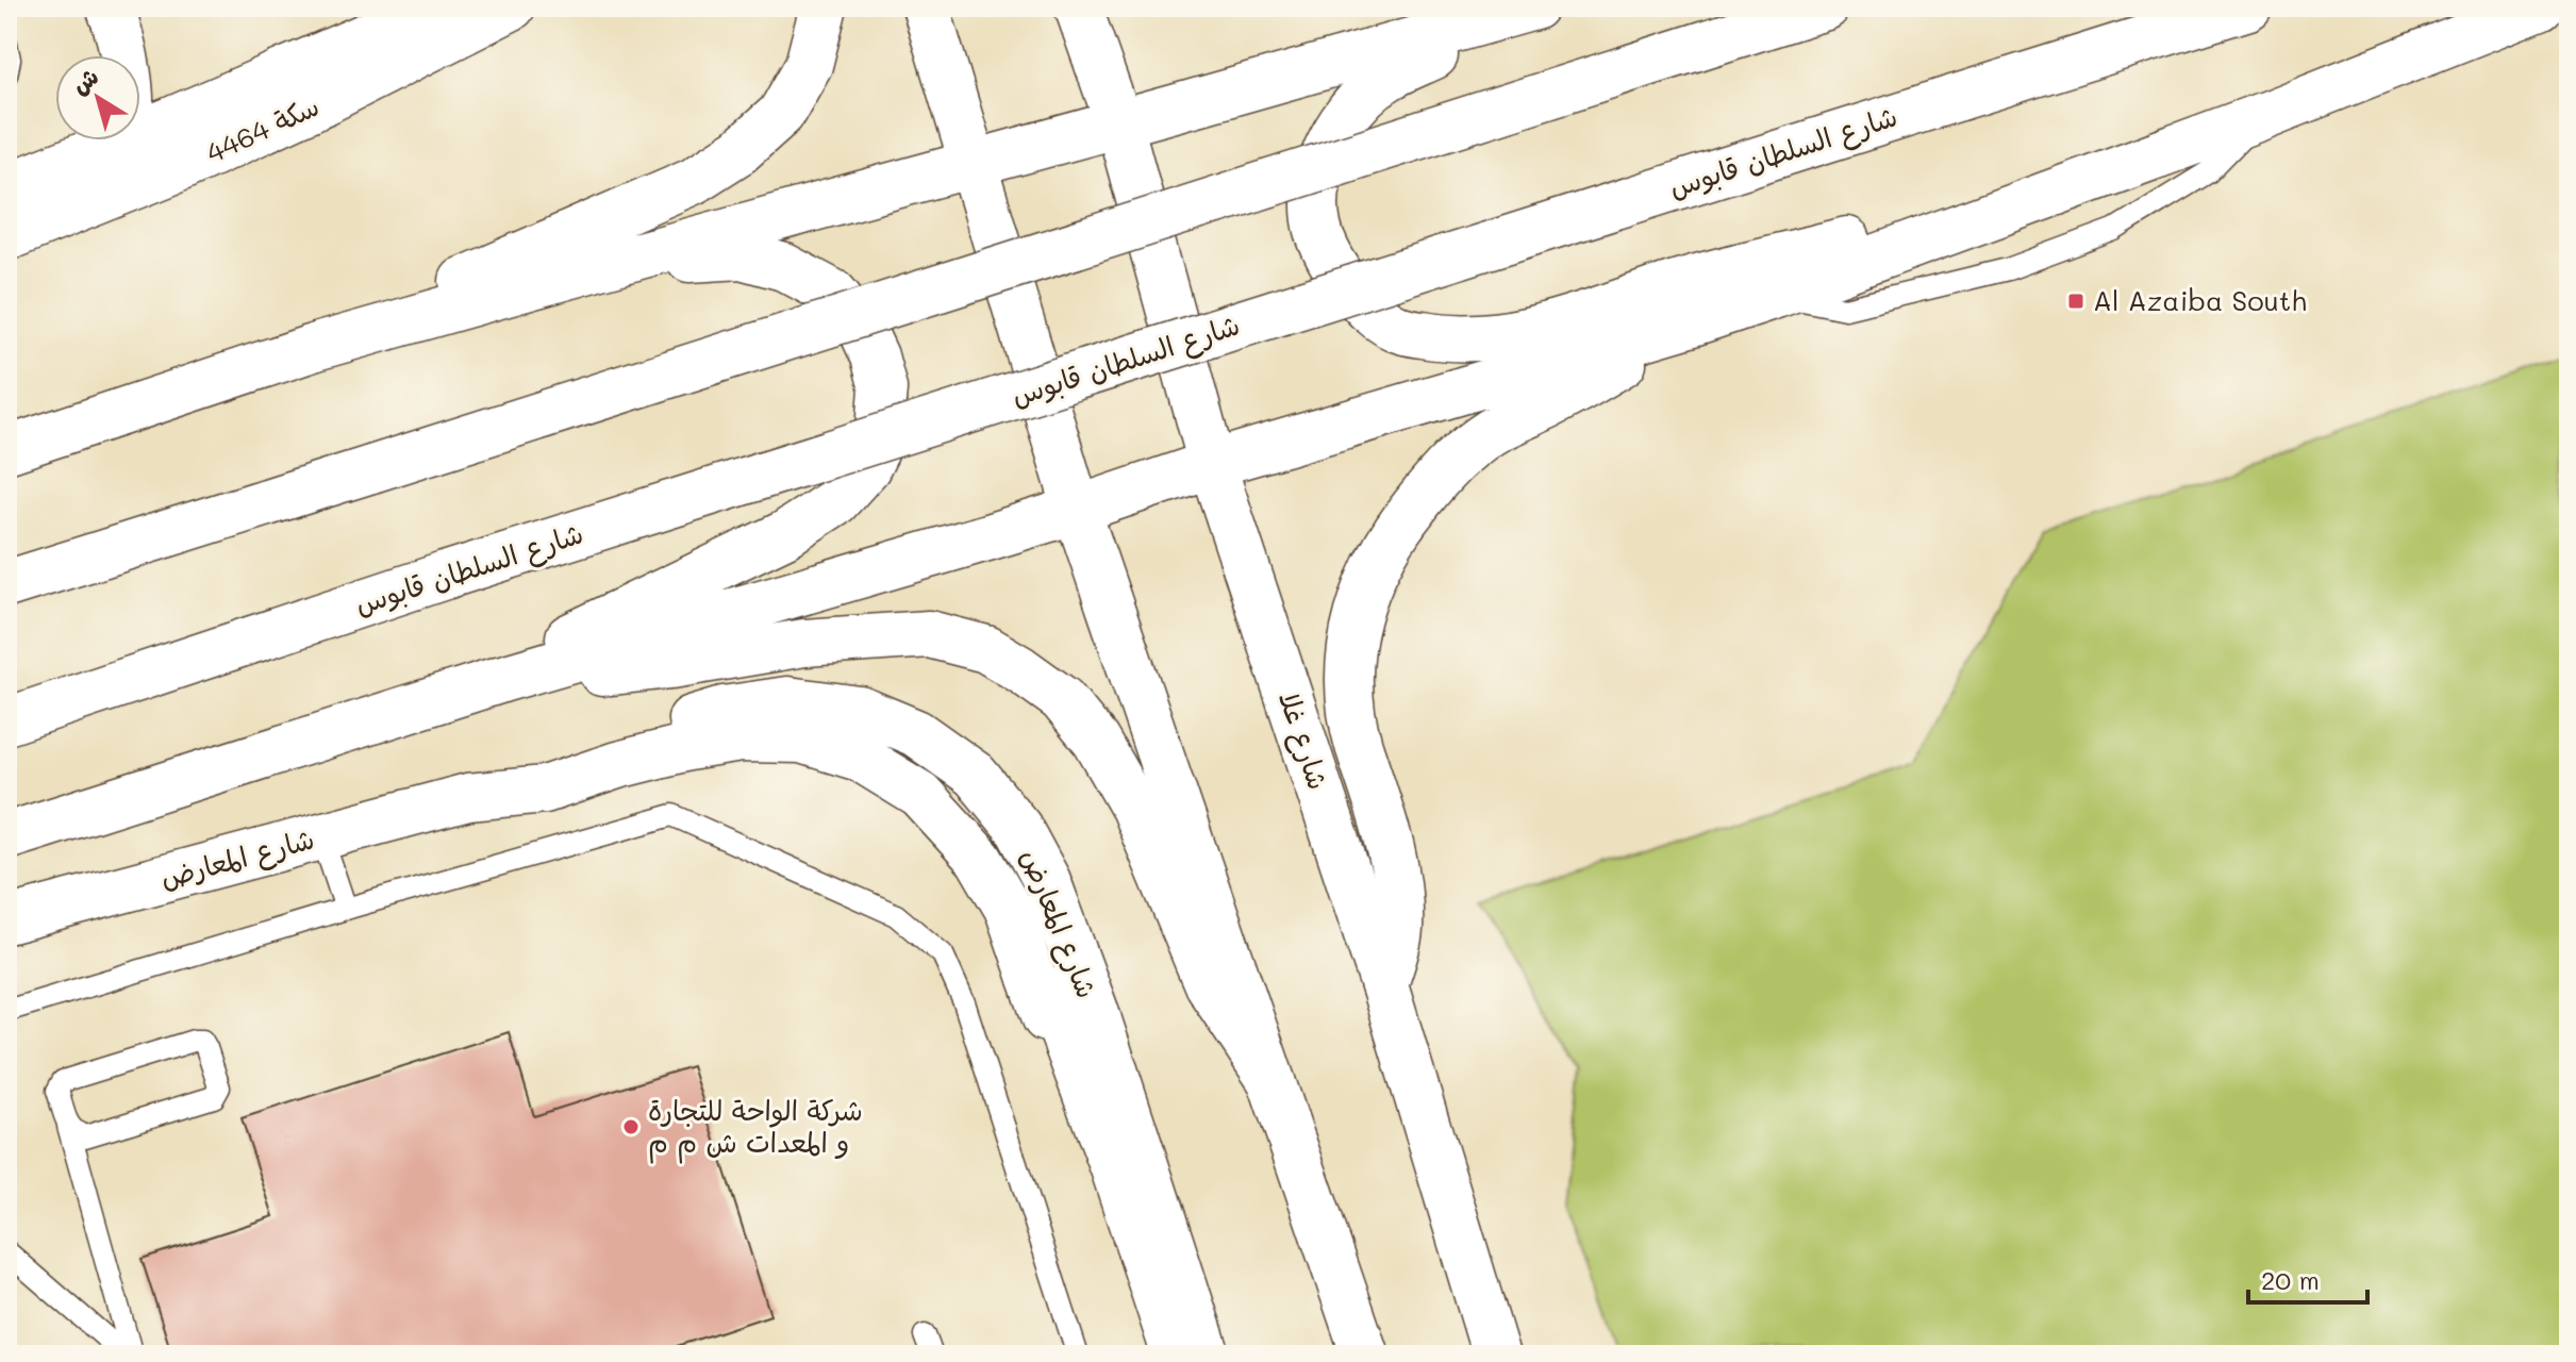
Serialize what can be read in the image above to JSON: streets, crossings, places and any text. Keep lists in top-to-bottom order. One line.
{"streets":{"main road":["سكة 4464","شارع السلطان قابوس","شارع غلا","شارع المعارض"]},"places":{"transit":["Al Azaiba South"],"other":["شركة الواحة للتجارة و المعدات ش م م"]},"scale_bar":"20 m","north":"top left"}
